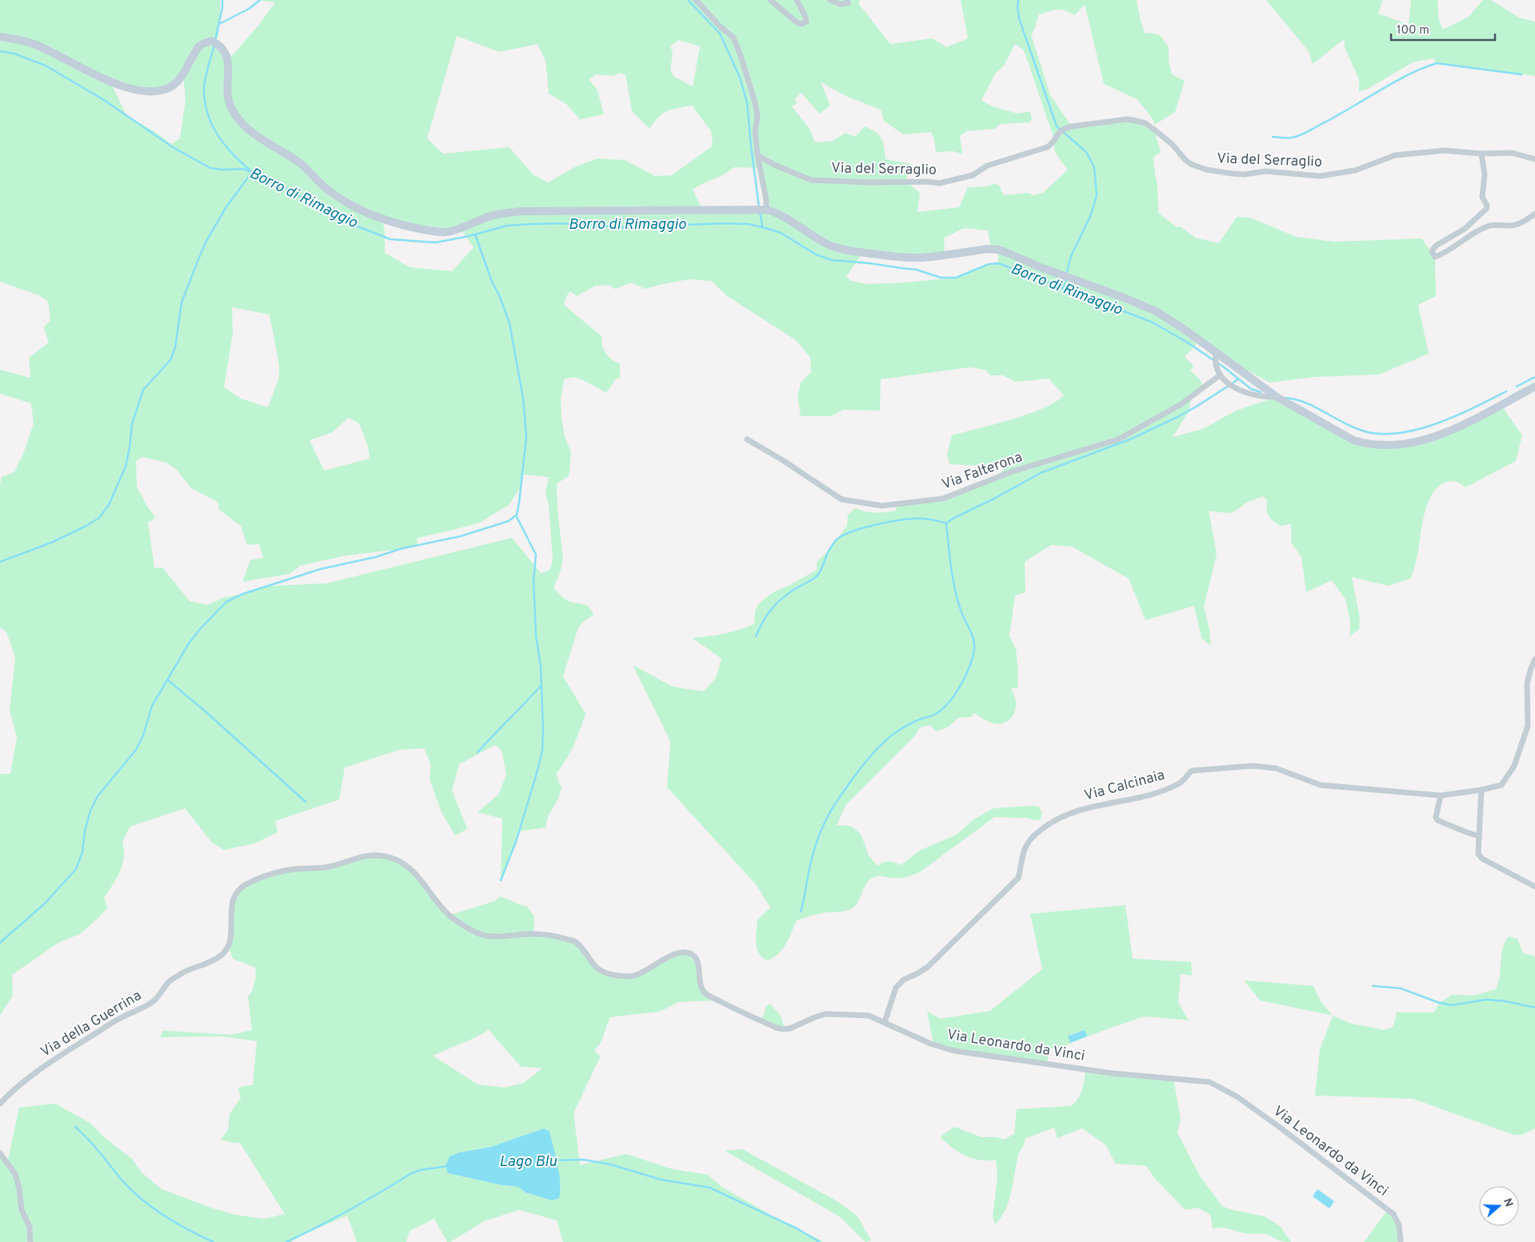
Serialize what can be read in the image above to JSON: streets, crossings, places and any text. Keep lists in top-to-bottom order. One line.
{"streets":{"street":["Via del Serraglio","Via Falterona","Via Calcinaia","Via della Guerrina","Via Leonardo da Vinci"]},"crossings":[["Via Calcinaia","Via Leonardo da Vinci"],["Via della Guerrina","Via Leonardo da Vinci"]],"water":["Borro di Rimaggio","Lago Blu"],"scale_bar":"100 m","north":"right"}
